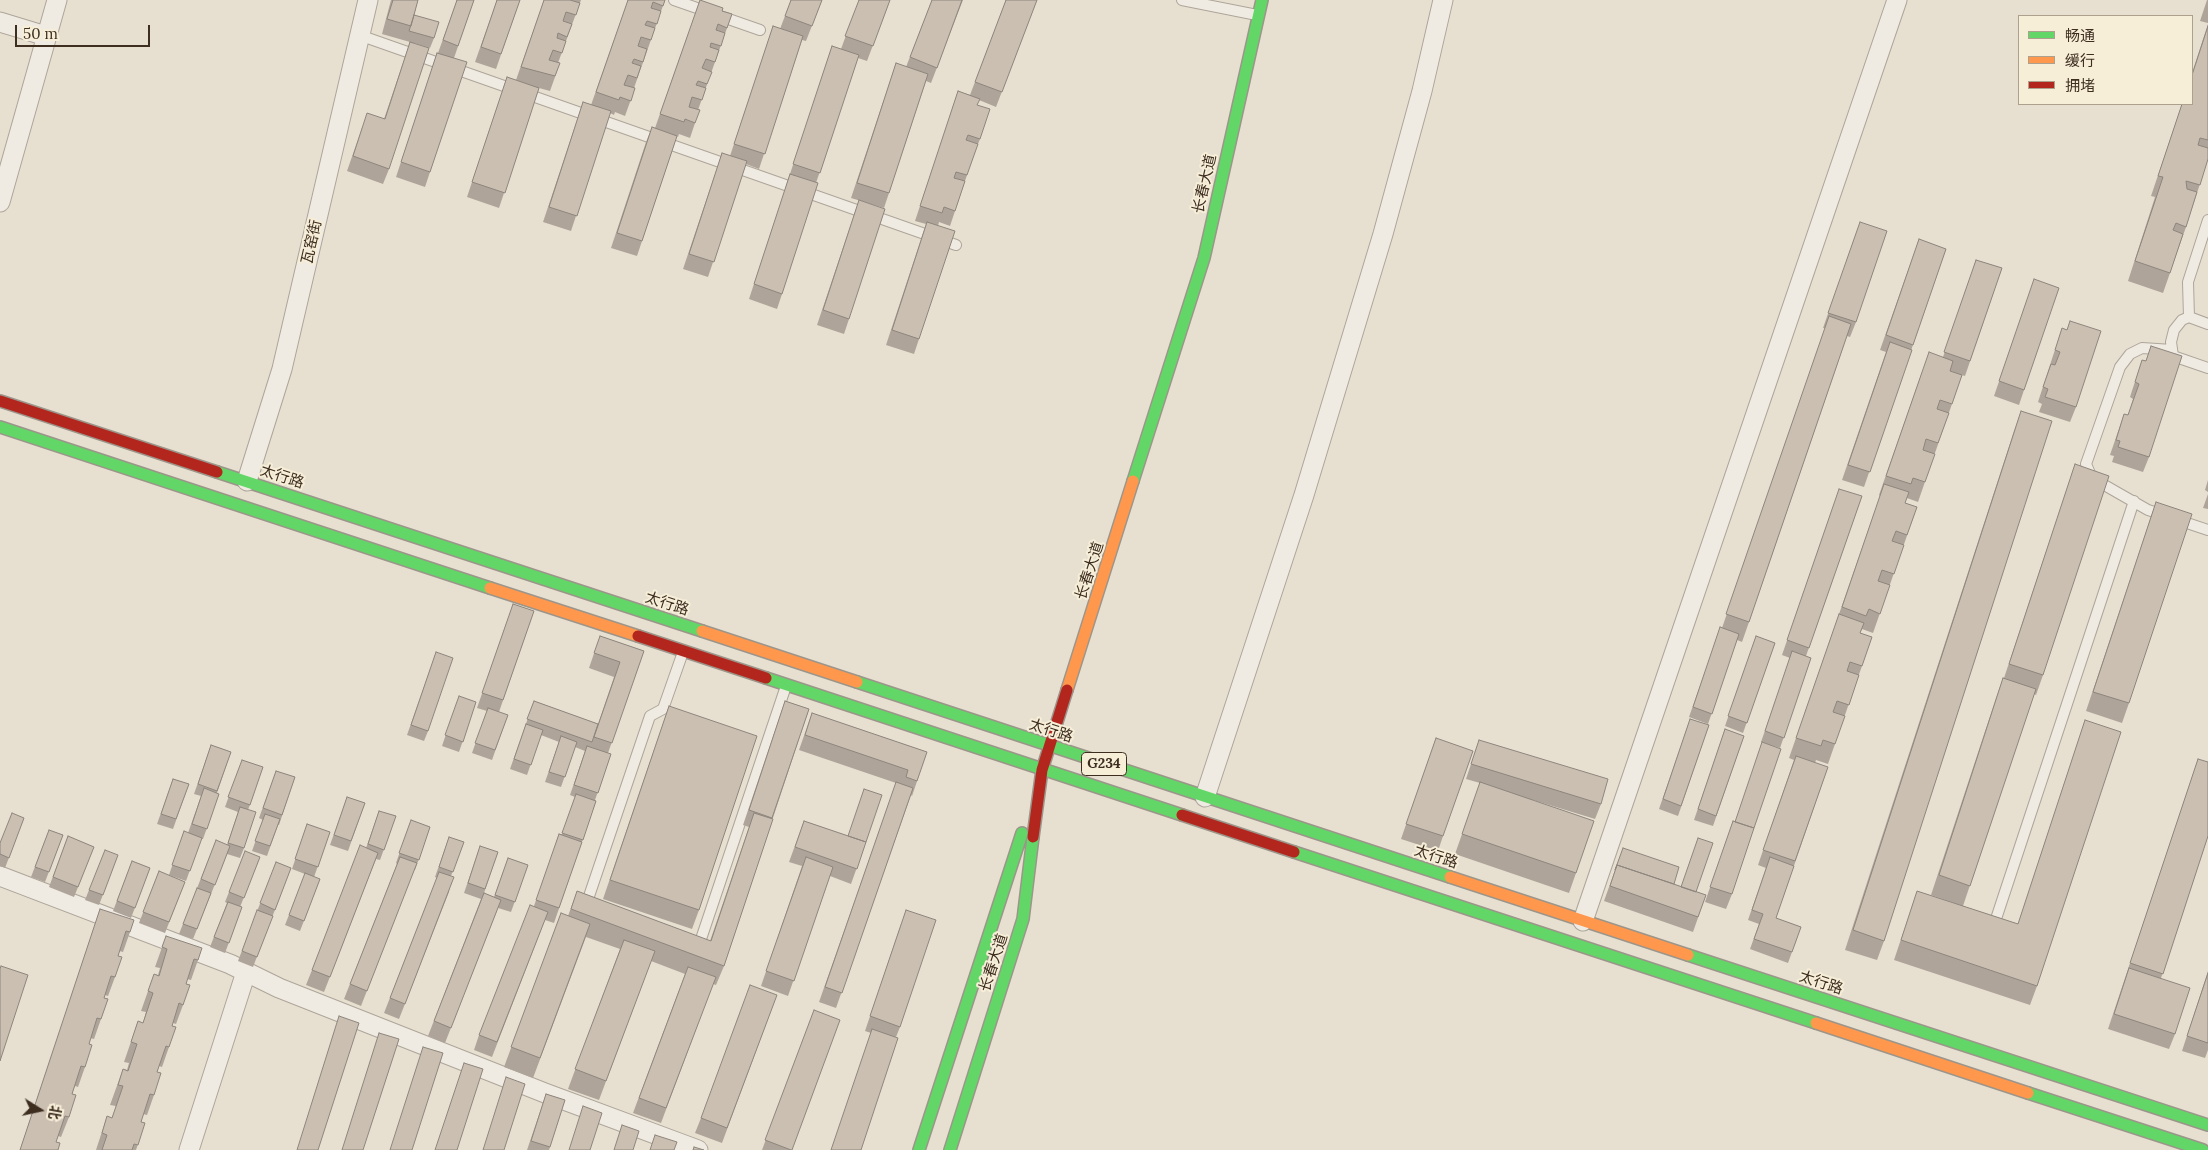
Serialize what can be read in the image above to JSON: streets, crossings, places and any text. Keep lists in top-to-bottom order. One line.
{"streets":{"main road":["长春大道","太行路","G234"],"street":["瓦窑街"]},"crossings":[["长春大道","太行路"],["长春大道","G234"],["瓦窑街","太行路"]],"legend":["畅通","缓行","拥堵"],"scale_bar":"50 m","north":"right"}
